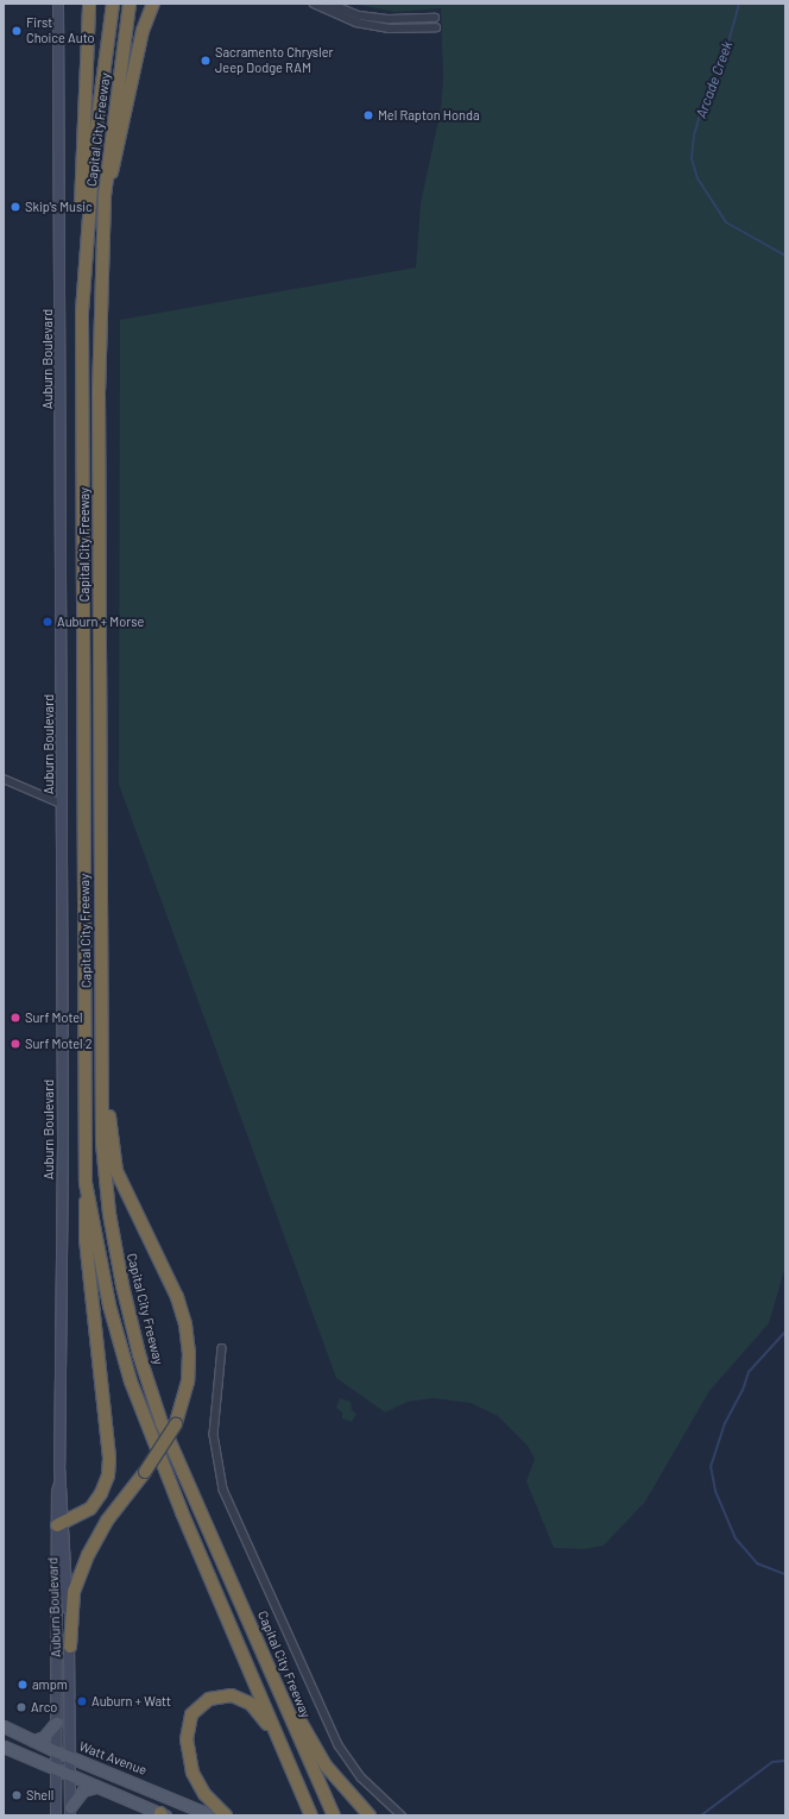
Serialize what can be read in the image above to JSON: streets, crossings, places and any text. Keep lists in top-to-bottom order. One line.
{"streets":{"highway":["Capital City Freeway"],"main road":["Auburn Boulevard","Watt Avenue"]},"crossings":[["Auburn Boulevard","Watt Avenue"]],"water":["Arcade Creek"],"places":["First Choice Auto","Sacramento Chrysler Jeep Dodge RAM","Mel Rapton Honda","Skip's Music","Auburn + Morse","Surf Motel","Surf Motel 2","ampm","Auburn + Watt","Arco","Shell"]}
